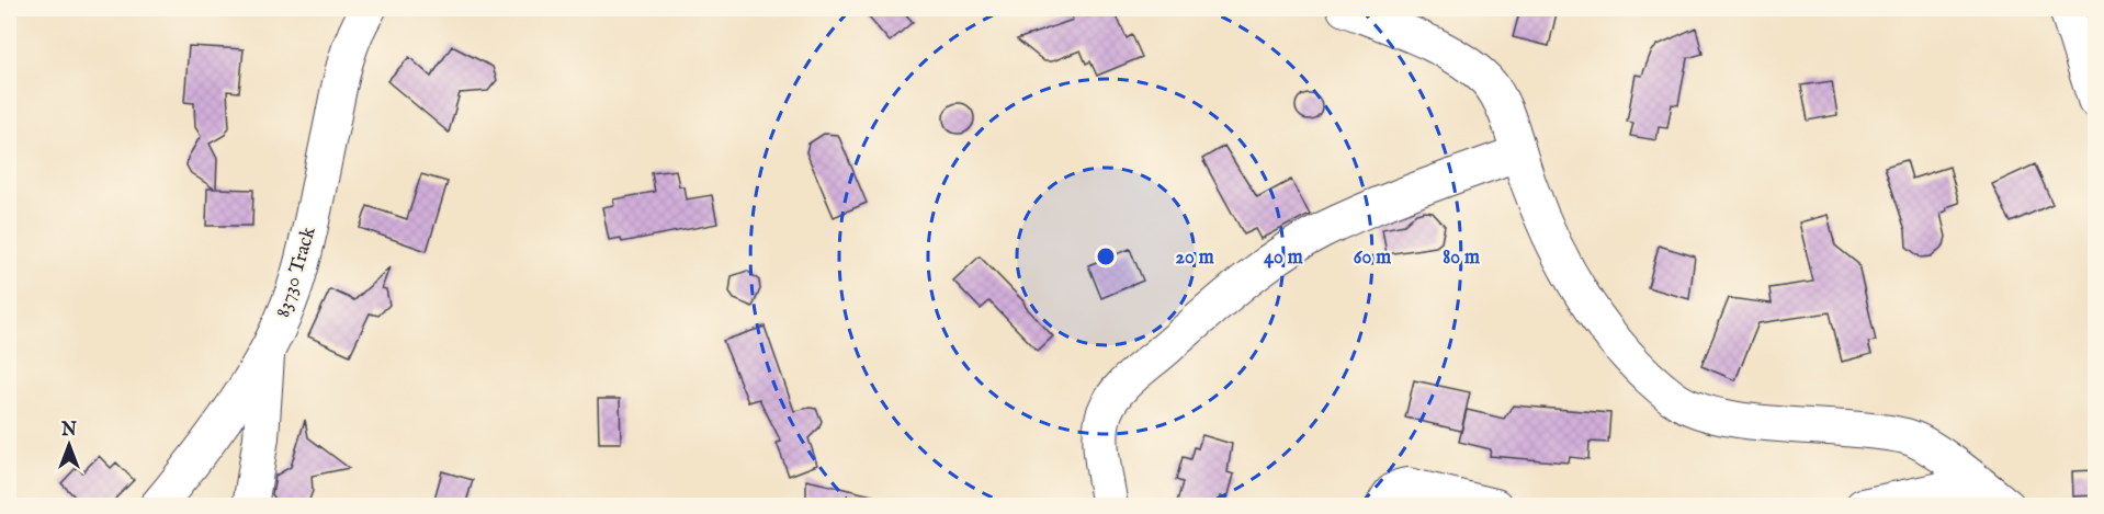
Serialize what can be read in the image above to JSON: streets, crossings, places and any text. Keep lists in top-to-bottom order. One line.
{"streets":{"street":["83730 Track"]},"north":"top","rings":["20 m","40 m","60 m","80 m"]}
